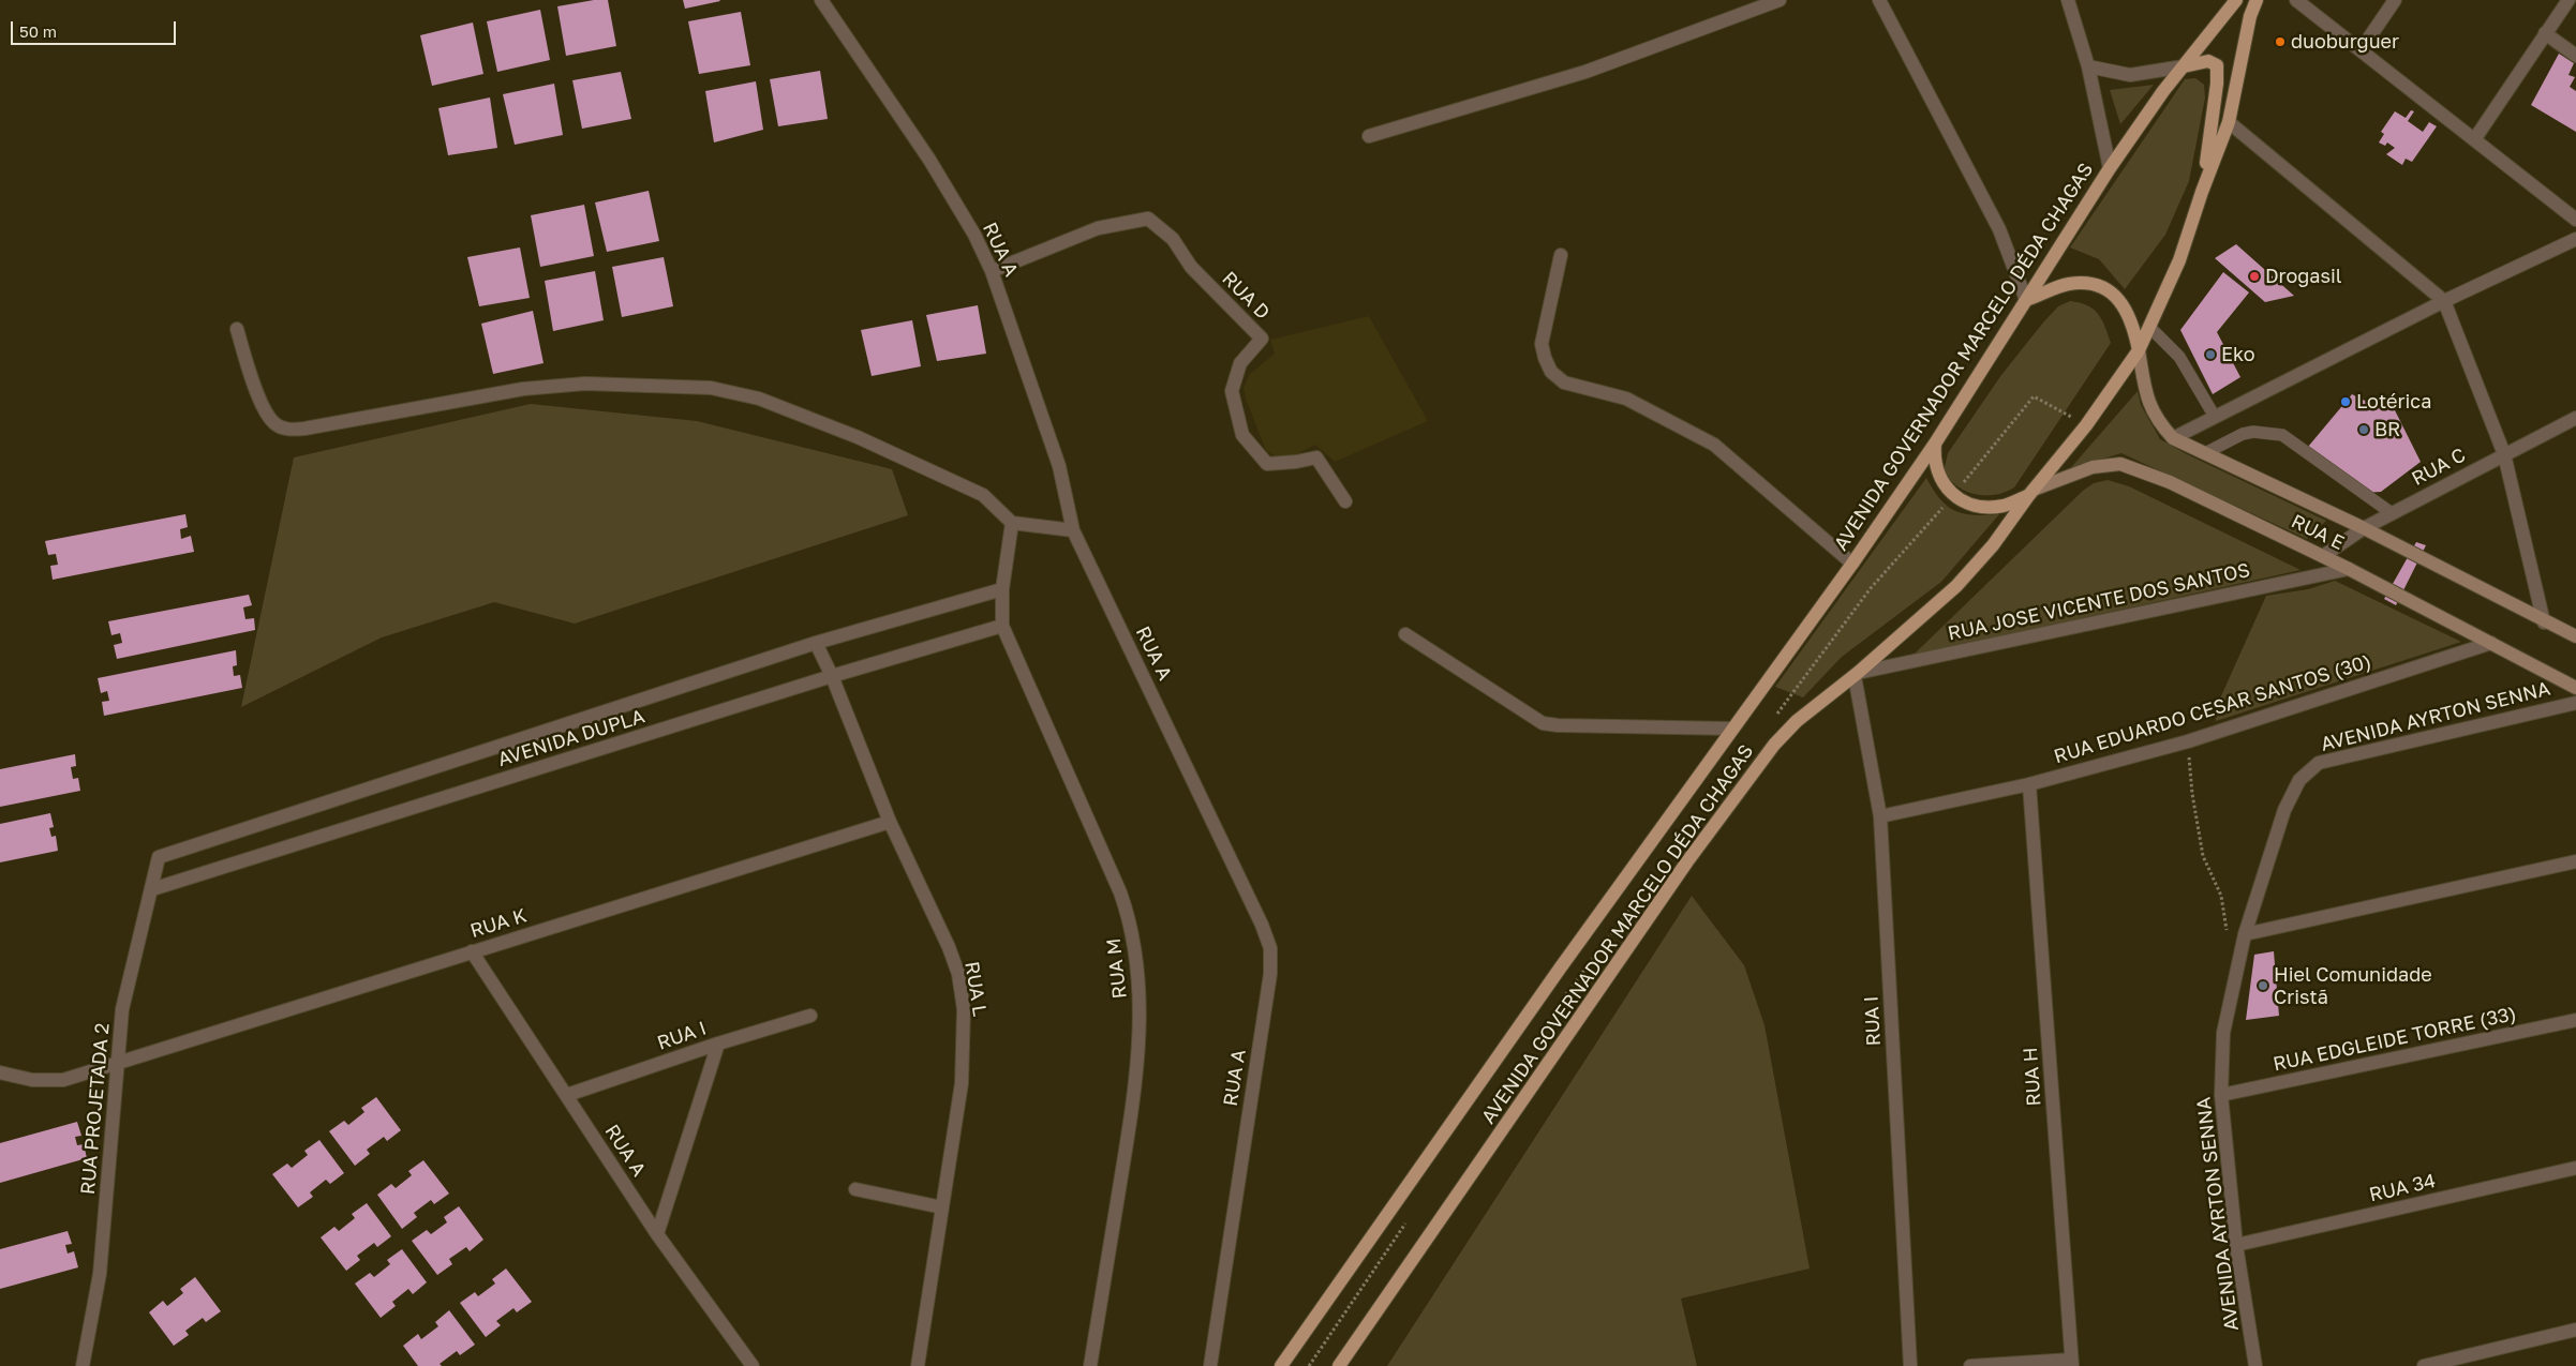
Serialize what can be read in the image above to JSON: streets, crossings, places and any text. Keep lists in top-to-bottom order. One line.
{"streets":{"main road":["AVENIDA GOVERNADOR MARCELO DÉDA CHAGAS"],"street":["RUA A","RUA D","RUA C","RUA E","RUA JOSE VICENTE DOS SANTOS","RUA EDUARDO CESAR SANTOS (30)","AVENIDA AYRTON SENNA","AVENIDA DUPLA","RUA K","RUA M","RUA L","RUA I","RUA EDGLEIDE TORRE (33)","RUA H","RUA PROJETADA 2","RUA 34"]},"crossings":[["RUA A","RUA D"],["RUA A","RUA K"],["RUA A","RUA I"],["AVENIDA GOVERNADOR MARCELO DÉDA CHAGAS","RUA E"],["AVENIDA GOVERNADOR MARCELO DÉDA CHAGAS","RUA JOSE VICENTE DOS SANTOS"],["AVENIDA GOVERNADOR MARCELO DÉDA CHAGAS","RUA I"],["RUA C","RUA E"],["RUA E","RUA JOSE VICENTE DOS SANTOS"],["RUA E","RUA EDUARDO CESAR SANTOS (30)"],["RUA JOSE VICENTE DOS SANTOS","RUA I"],["RUA EDUARDO CESAR SANTOS (30)","RUA I"],["RUA EDUARDO CESAR SANTOS (30)","RUA H"],["AVENIDA AYRTON SENNA","RUA EDGLEIDE TORRE (33)"],["AVENIDA AYRTON SENNA","RUA 34"],["AVENIDA DUPLA","RUA M"],["AVENIDA DUPLA","RUA L"],["AVENIDA DUPLA","RUA PROJETADA 2"],["RUA K","RUA L"],["RUA K","RUA PROJETADA 2"]],"places":["duoburguer","Drogasil","Eko","Lotérica","BR","Hiel Comunidade Cristã"],"scale_bar":"50 m"}
